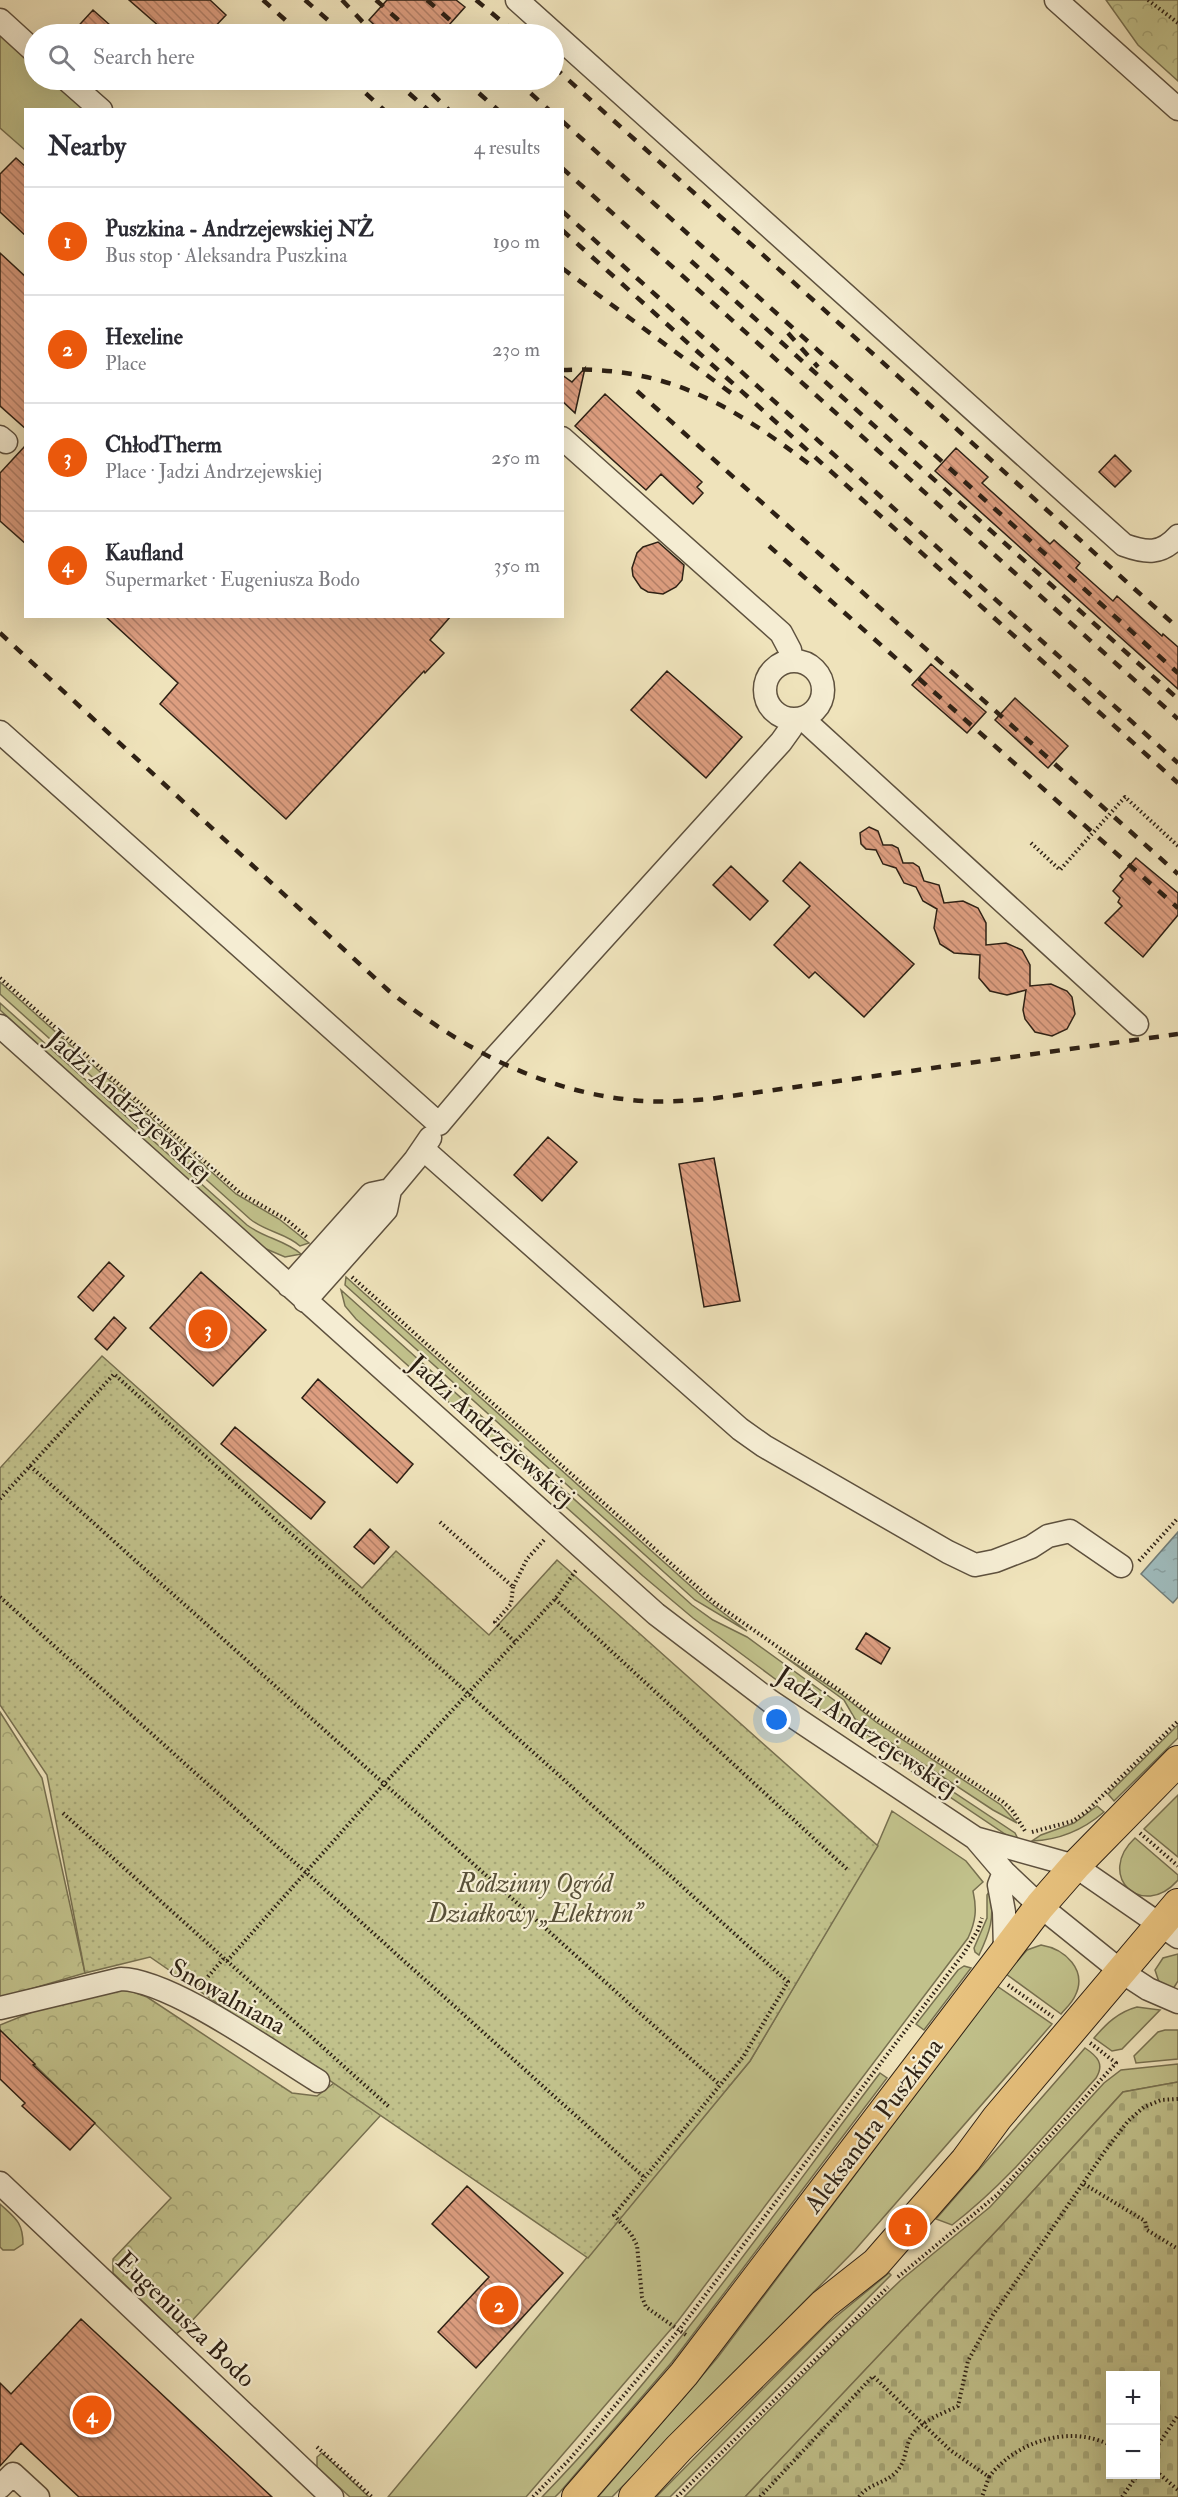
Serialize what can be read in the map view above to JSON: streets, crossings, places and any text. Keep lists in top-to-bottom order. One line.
{"streets":{"main road":["Aleksandra Puszkina"],"street":["Jadzi Andrzejewskiej","Snowalniana","Eugeniusza Bodo"]},"crossings":[["Jadzi Andrzejewskiej","Aleksandra Puszkina"]],"parks":["Rodzinny Ogród Działkowy „Elektron”"],"page":{"search":"Search here","heading":["Nearby","4 results"],"list":[{"mark":"1","name":"Puszkina - Andrzejewskiej NŻ","note":"Bus stop · Aleksandra Puszkina","value":"190 m"},{"mark":"2","name":"Hexeline","note":"Place","value":"230 m"},{"mark":"3","name":"ChłodTherm","note":"Place · Jadzi Andrzejewskiej","value":"250 m"},{"mark":"4","name":"Kaufland","note":"Supermarket · Eugeniusza Bodo","value":"350 m"}],"pins":["3","1","2","4"],"map_buttons":["+","−"]}}
